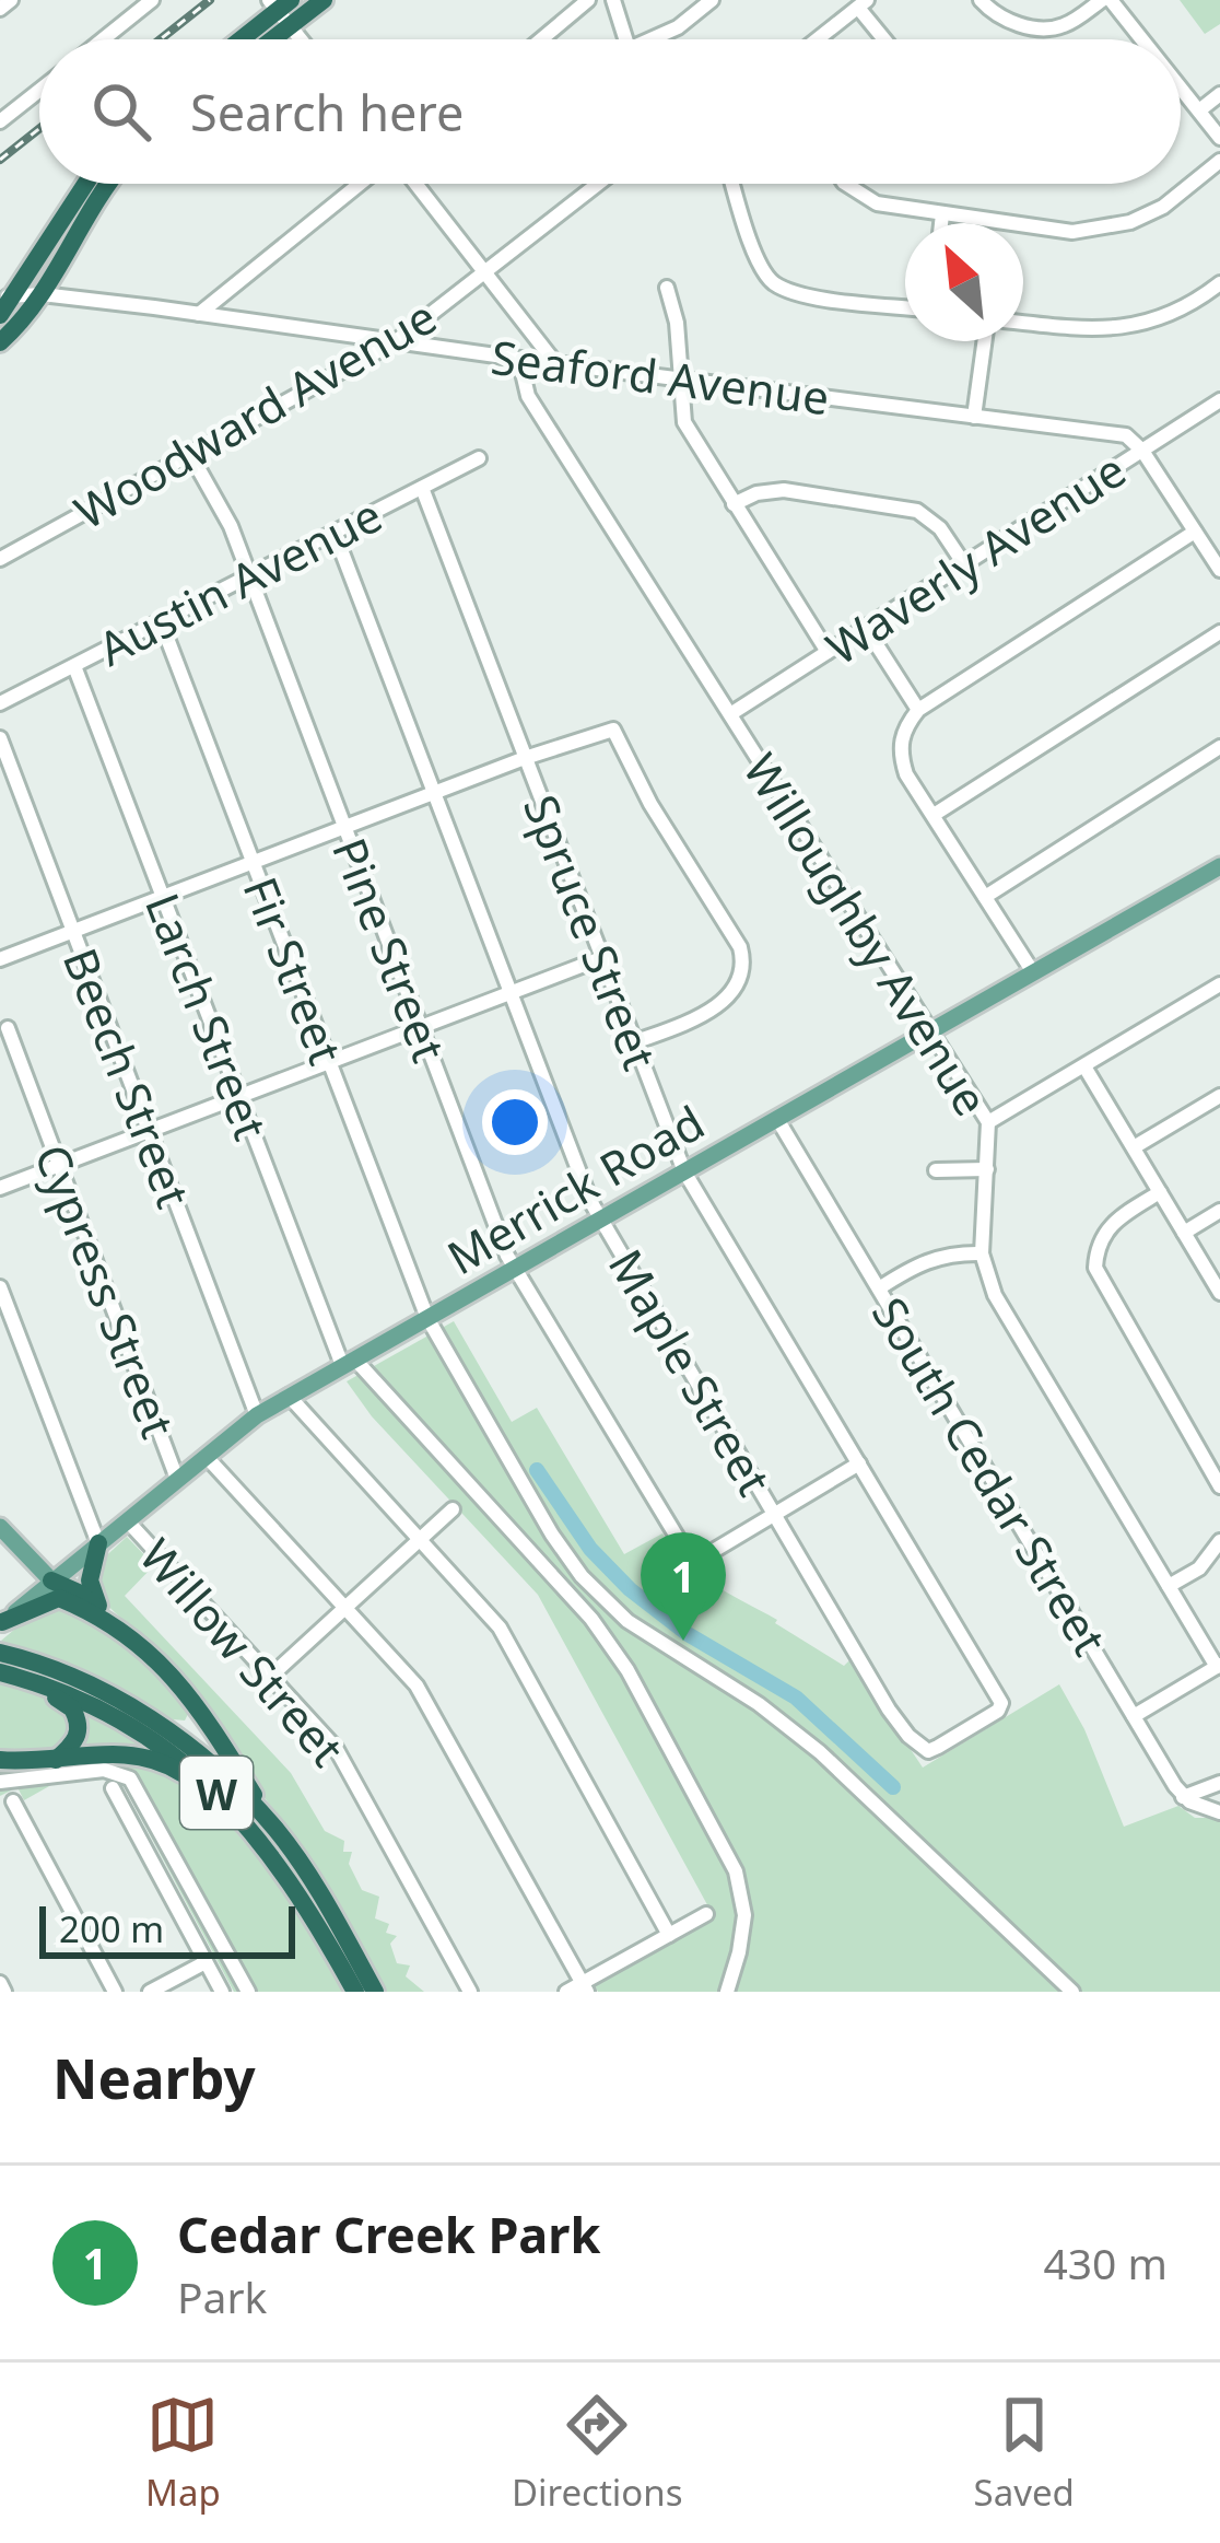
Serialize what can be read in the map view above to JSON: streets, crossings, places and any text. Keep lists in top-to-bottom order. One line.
{"streets":{"highway":["W"],"main road":["Merrick Road"],"street":["Seaford Avenue","Woodward Avenue","Waverly Avenue","Austin Avenue","Spruce Street","Willoughby Avenue","Pine Street","Fir Street","Larch Street","Beech Street","Cypress Street","Maple Street","South Cedar Street","Willow Street"]},"crossings":[["Seaford Avenue","Woodward Avenue"],["Seaford Avenue","Waverly Avenue"],["Seaford Avenue","Willoughby Avenue"],["Woodward Avenue","Pine Street"],["Waverly Avenue","Willoughby Avenue"],["Austin Avenue","Spruce Street"],["Austin Avenue","Pine Street"],["Austin Avenue","Fir Street"],["Austin Avenue","Larch Street"],["Austin Avenue","Maple Street"],["Spruce Street","Merrick Road"],["Spruce Street","Maple Street"],["Willoughby Avenue","Merrick Road"],["Pine Street","Merrick Road"],["Pine Street","Maple Street"],["Fir Street","Merrick Road"],["Larch Street","Merrick Road"],["Beech Street","Merrick Road"],["Merrick Road","Cypress Street"],["Merrick Road","Maple Street"],["Merrick Road","South Cedar Street"],["Merrick Road","Willow Street"]],"scale_bar":"200 m","north":"top left","page":{"search":"Search here","pins":"1","scale":"200 m","heading":"Nearby","list":[{"mark":"1","name":"Cedar Creek Park","note":"Park","value":"430 m"}],"nav":["Map","Directions","Saved"]}}
